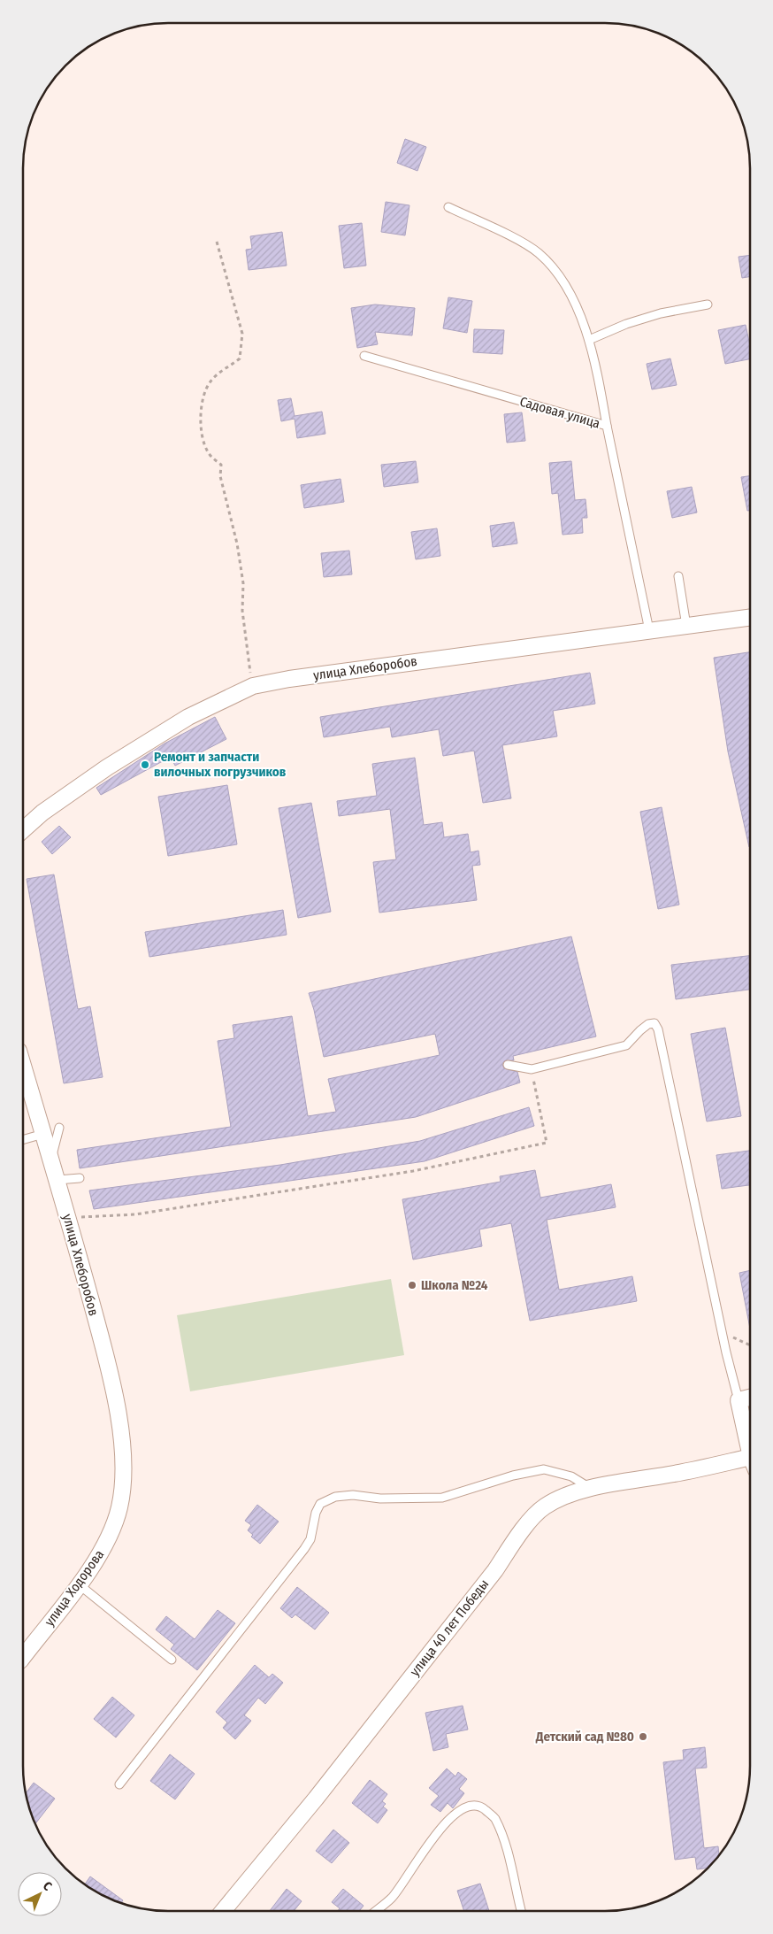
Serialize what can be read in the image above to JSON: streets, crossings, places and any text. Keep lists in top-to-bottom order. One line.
{"streets":{"street":["улица Хлеборобов","улица Ходорова","улица 40 лет Победы"],"lane":["Садовая улица"]},"crossings":[["Садовая улица","улица Хлеборобов"],["улица Хлеборобов","улица Ходорова"]],"places":["Ремонт и запчасти вилочных погрузчиков","Школа №24","Детский сад №80"],"north":"top right"}
